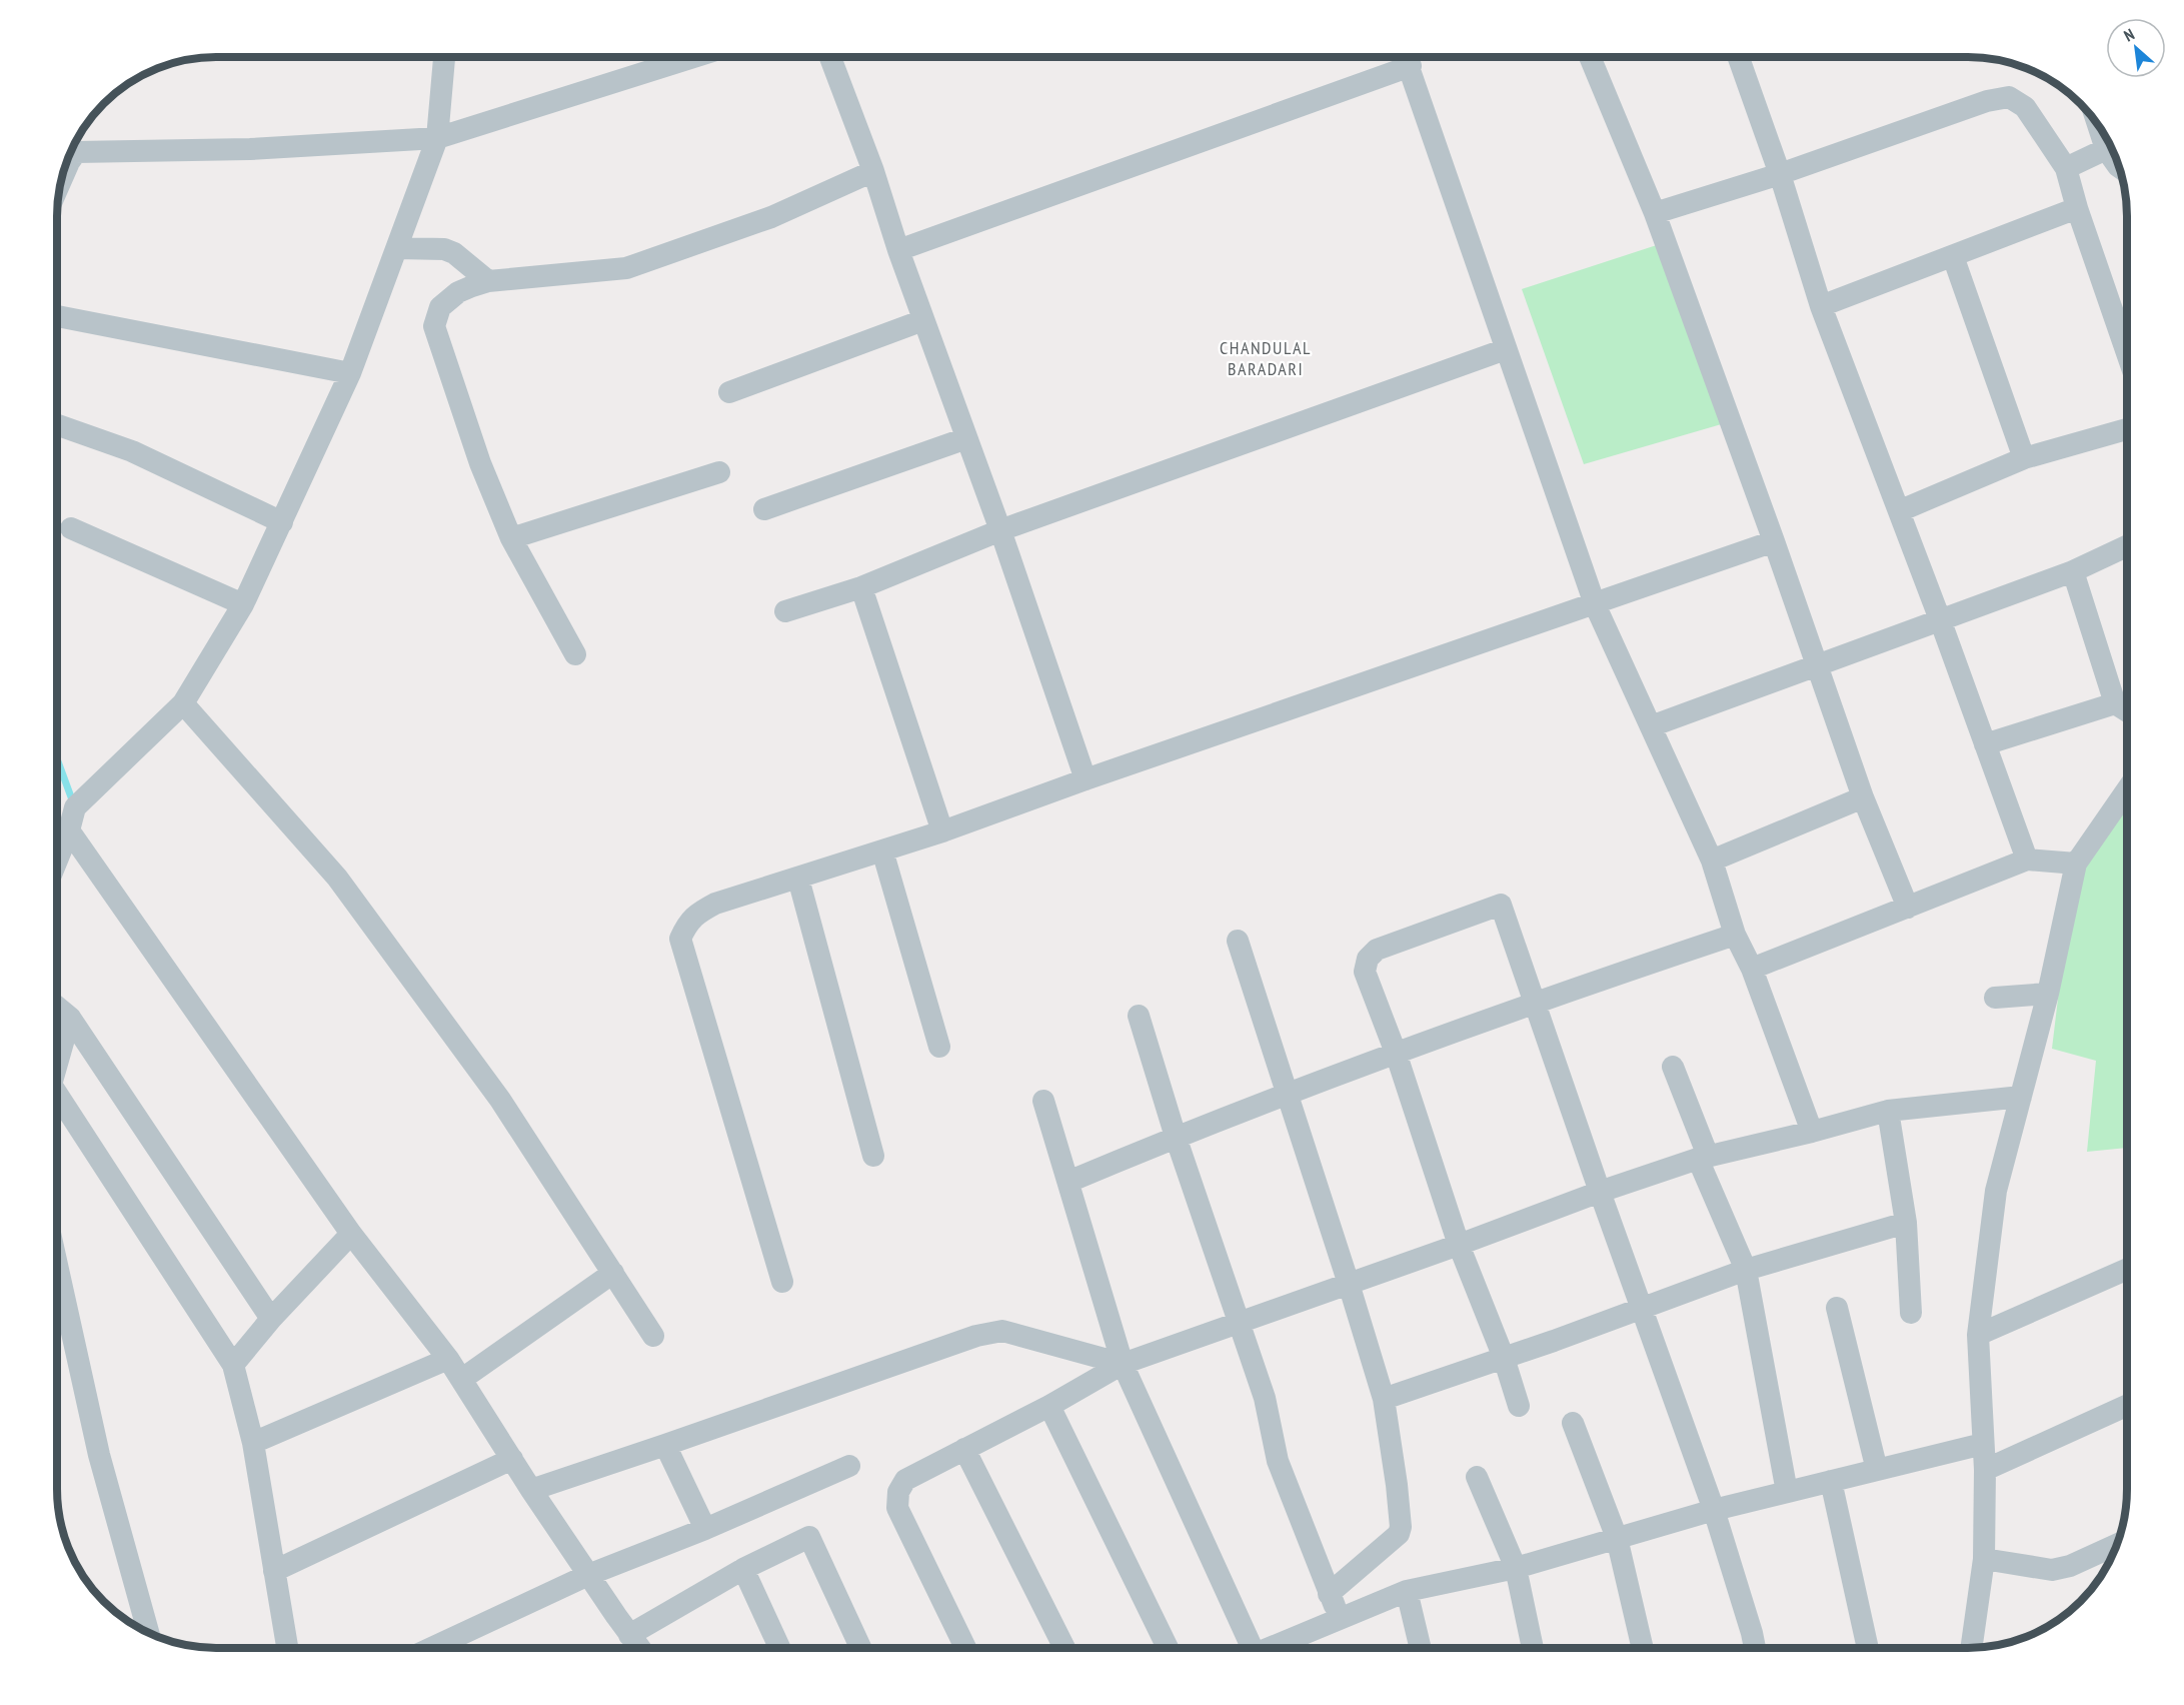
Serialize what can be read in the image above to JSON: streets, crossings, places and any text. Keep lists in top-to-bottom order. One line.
{"districts":["CHANDULAL BARADARI"],"north":"top left"}
